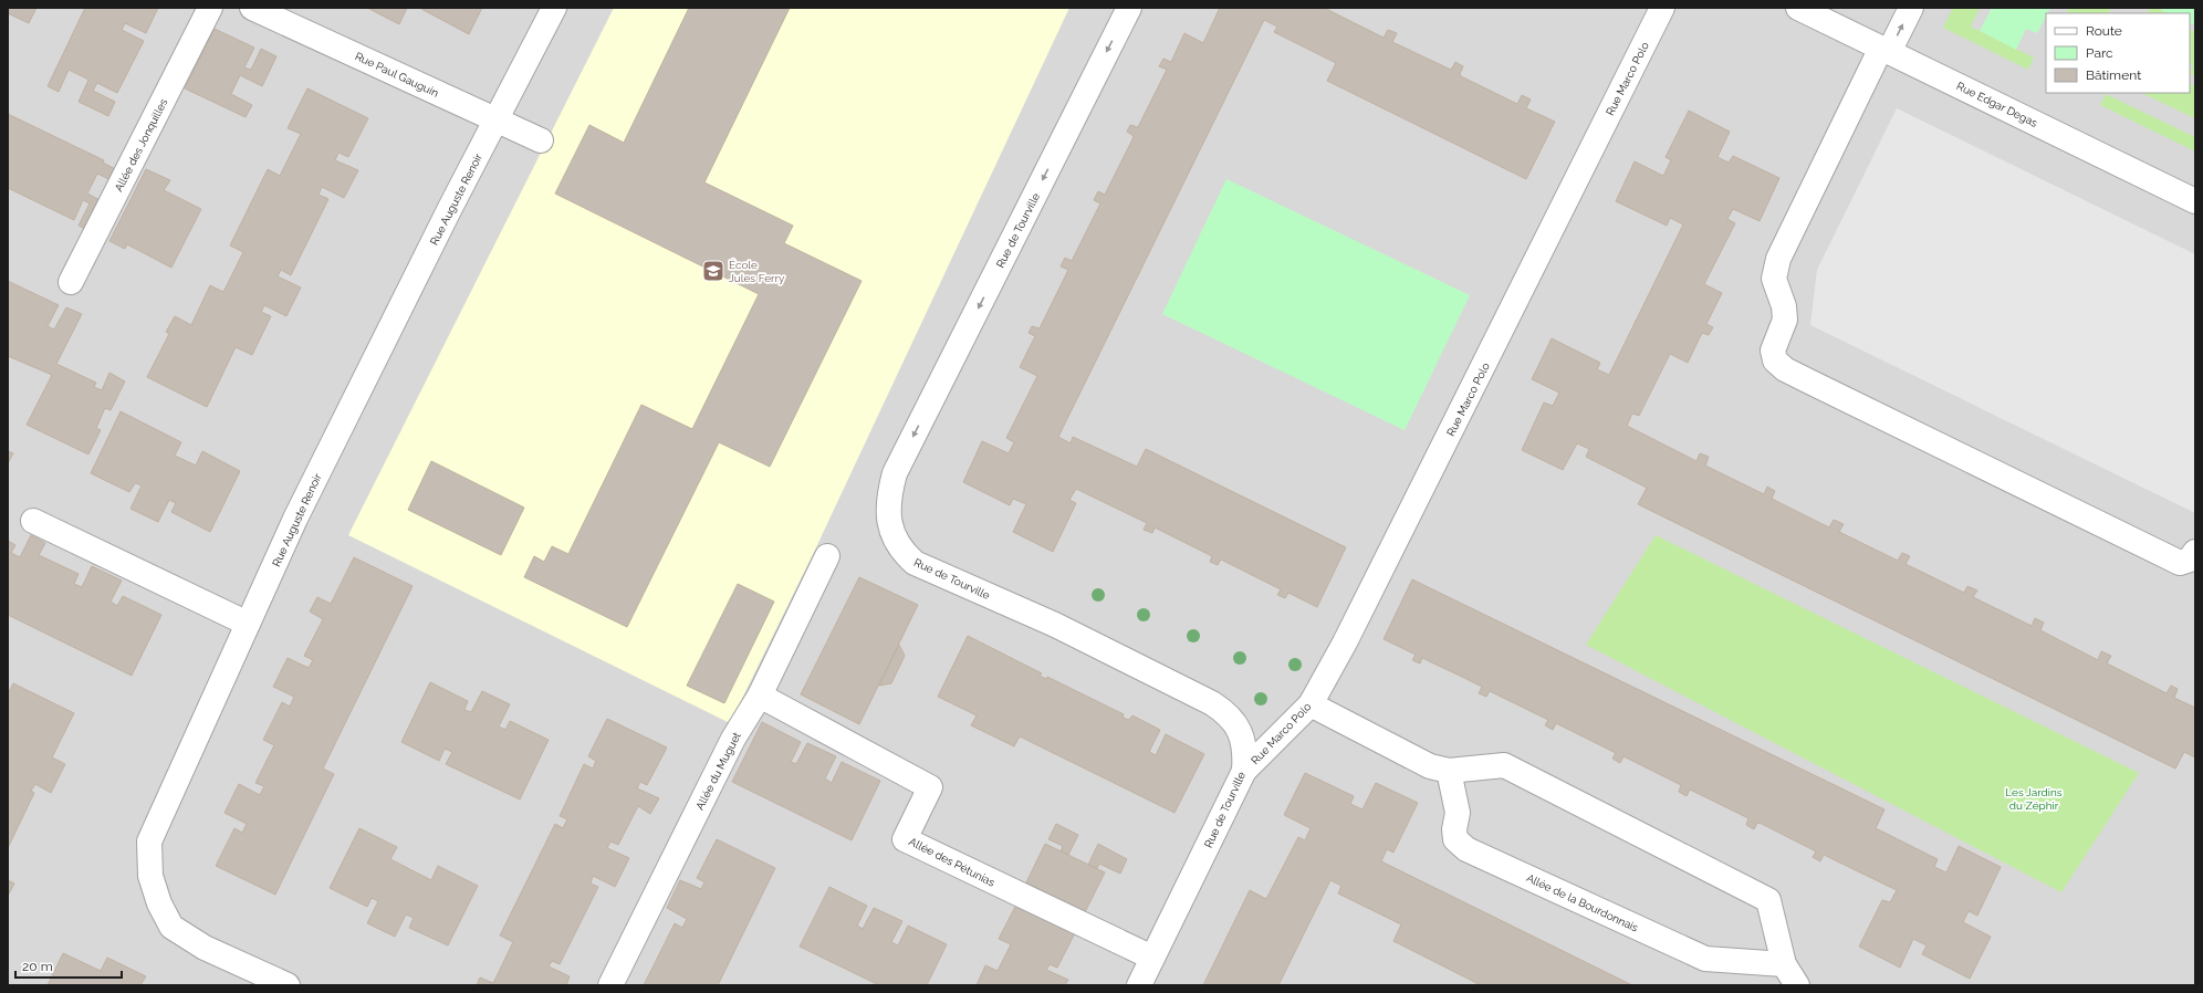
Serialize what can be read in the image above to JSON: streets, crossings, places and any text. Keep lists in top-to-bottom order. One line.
{"streets":{"street":["Rue Paul Gauguin","Rue Marco Polo","Rue Edgar Degas","Allée des Jonquilles","Rue Auguste Renoir","Rue de Tourville","Allée du Muguet","Allée des Pétunias","Allée de la Bourdonnais"]},"crossings":[["Rue Paul Gauguin","Rue Auguste Renoir"],["Rue Marco Polo","Rue de Tourville"],["Rue de Tourville","Allée des Pétunias"],["Allée du Muguet","Allée des Pétunias"]],"parks":["Les Jardins du Zéphir"],"places":{"school or university":["École Jules Ferry"]},"legend":["Route","Parc","Bâtiment"],"scale_bar":"20 m"}
